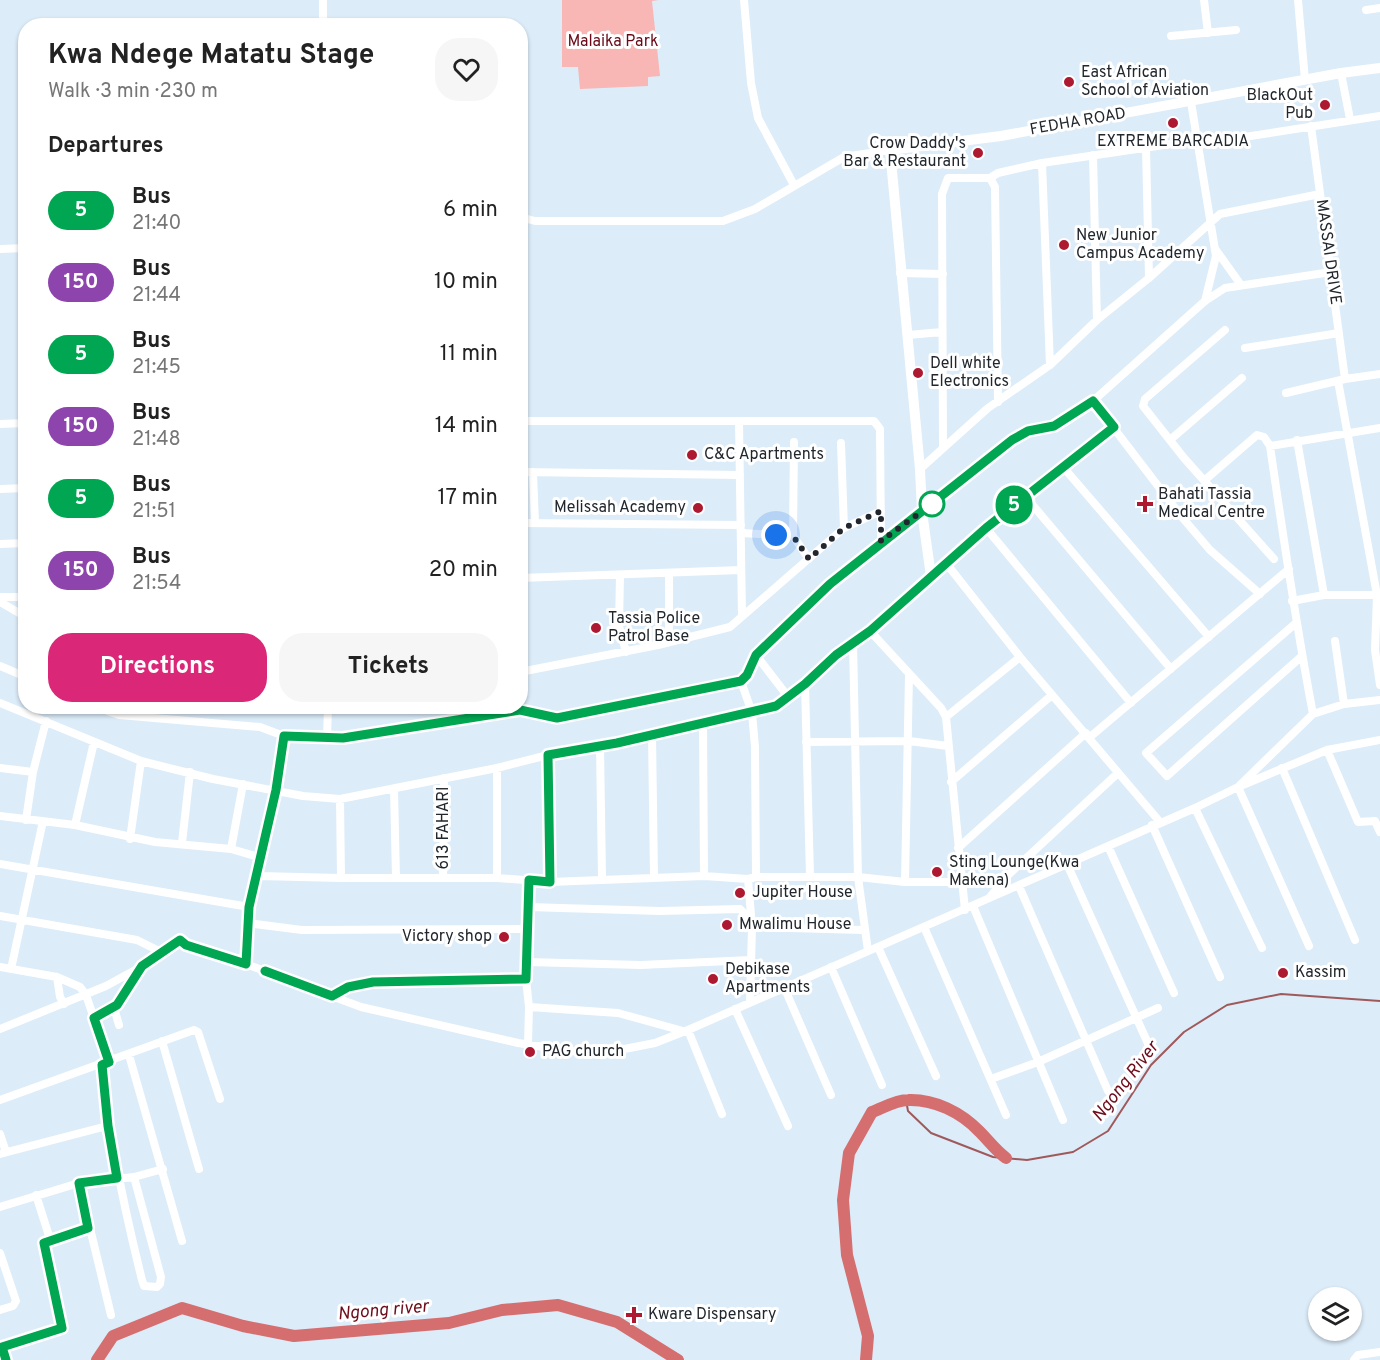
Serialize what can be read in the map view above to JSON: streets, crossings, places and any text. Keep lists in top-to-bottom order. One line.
{"streets":{"street":["FEDHA ROAD","MASSAI DRIVE","613 FAHARI"]},"water":["Ngong River","Ngong river"],"parks":["Malaika Park"],"places":{"other":["East African School of Aviation","BlackOut Pub","EXTREME BARCADIA","Crow Daddy's Bar & Restaurant","New Junior Campus Academy","Dell white Electronics","C&C Apartments","Melissah Academy","Tassia Police Patrol Base","Sting Lounge(Kwa Makena)","Jupiter House","Mwalimu House","Victory shop","Kassim","Debikase Apartments","PAG church"],"health":["Bahati Tassia Medical Centre","Kware Dispensary"]},"lines":["bus line 5"],"page":{"on_map":"5","heading":[["Kwa Ndege Matatu Stage","Walk · 3 min · 230 m"],"Departures"],"list":[{"mark":"5","name":"Bus","note":"21:40","value":"6 min"},{"mark":"150","name":"Bus","note":"21:44","value":"10 min"},{"mark":"5","name":"Bus","note":"21:45","value":"11 min"},{"mark":"150","name":"Bus","note":"21:48","value":"14 min"},{"mark":"5","name":"Bus","note":"21:51","value":"17 min"},{"mark":"150","name":"Bus","note":"21:54","value":"20 min"}],"buttons":["Directions","Tickets"]}}
